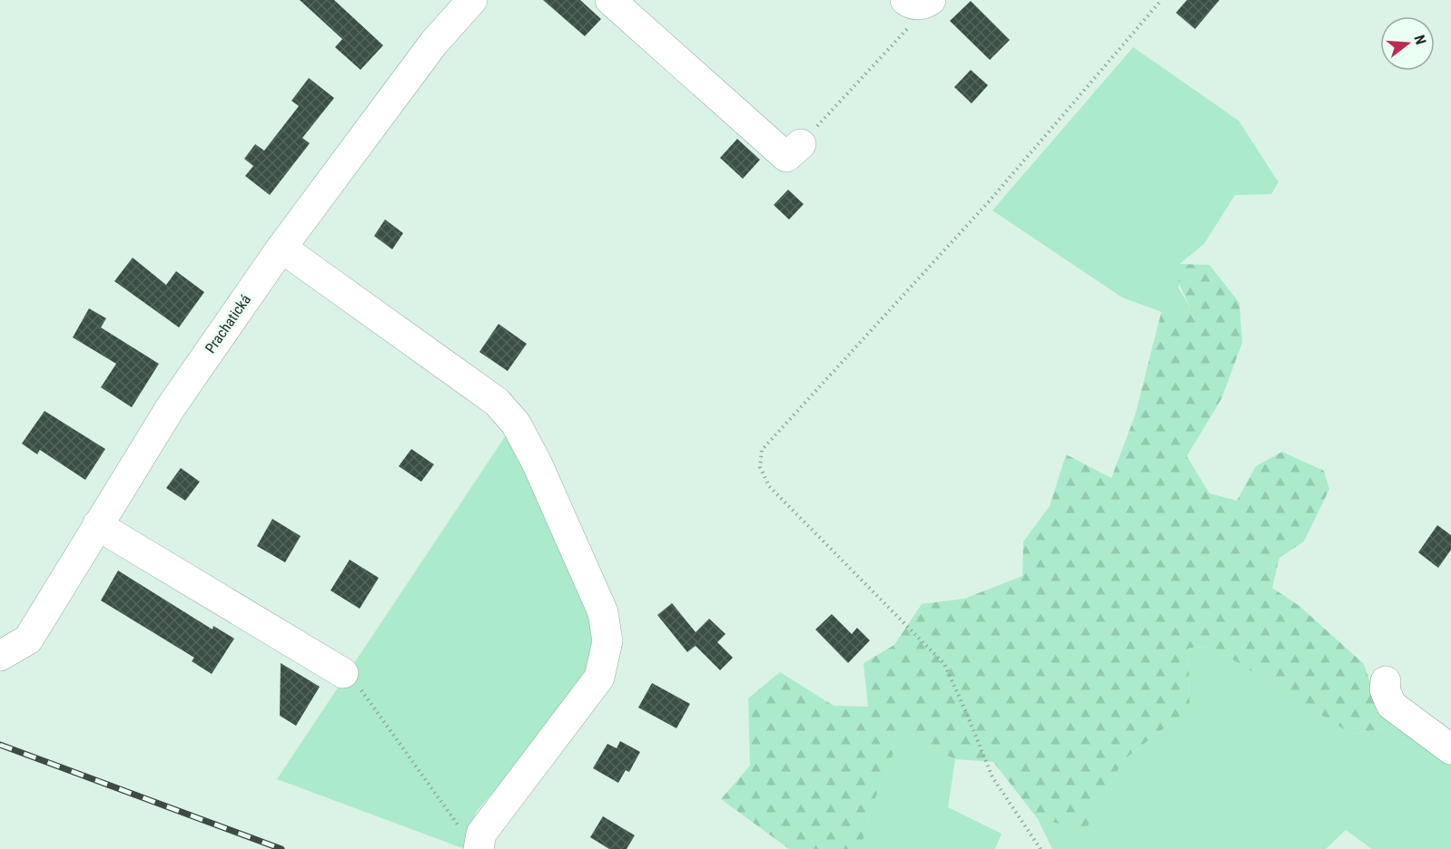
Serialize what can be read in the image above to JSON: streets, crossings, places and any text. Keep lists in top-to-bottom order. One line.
{"streets":{"street":["Prachatická"]},"north":"right"}
